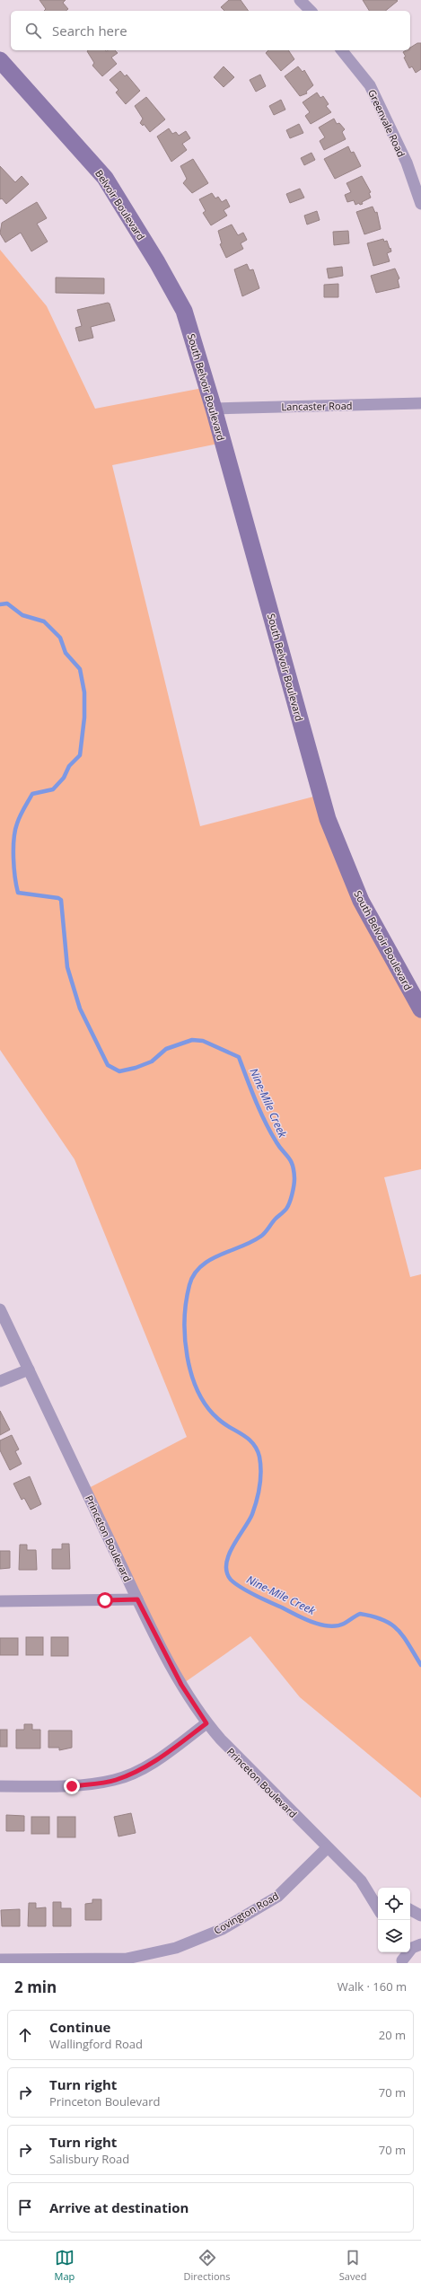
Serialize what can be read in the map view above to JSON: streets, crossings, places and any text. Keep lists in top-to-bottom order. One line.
{"streets":{"street":["Greenvale Road","Belvoir Boulevard","South Belvoir Boulevard","Lancaster Road","Princeton Boulevard","Covington Road"]},"crossings":[["Belvoir Boulevard","South Belvoir Boulevard"],["South Belvoir Boulevard","Lancaster Road"],["Princeton Boulevard","Covington Road"]],"water":["Nine-Mile Creek"],"page":{"search":"Search here","heading":["2 min","Walk · 160 m"],"list":[["Continue","Wallingford Road","20 m"],["Turn right","Princeton Boulevard","70 m"],["Turn right","Salisbury Road","70 m"],"Arrive at destination"],"nav":["Map","Directions","Saved"]}}
